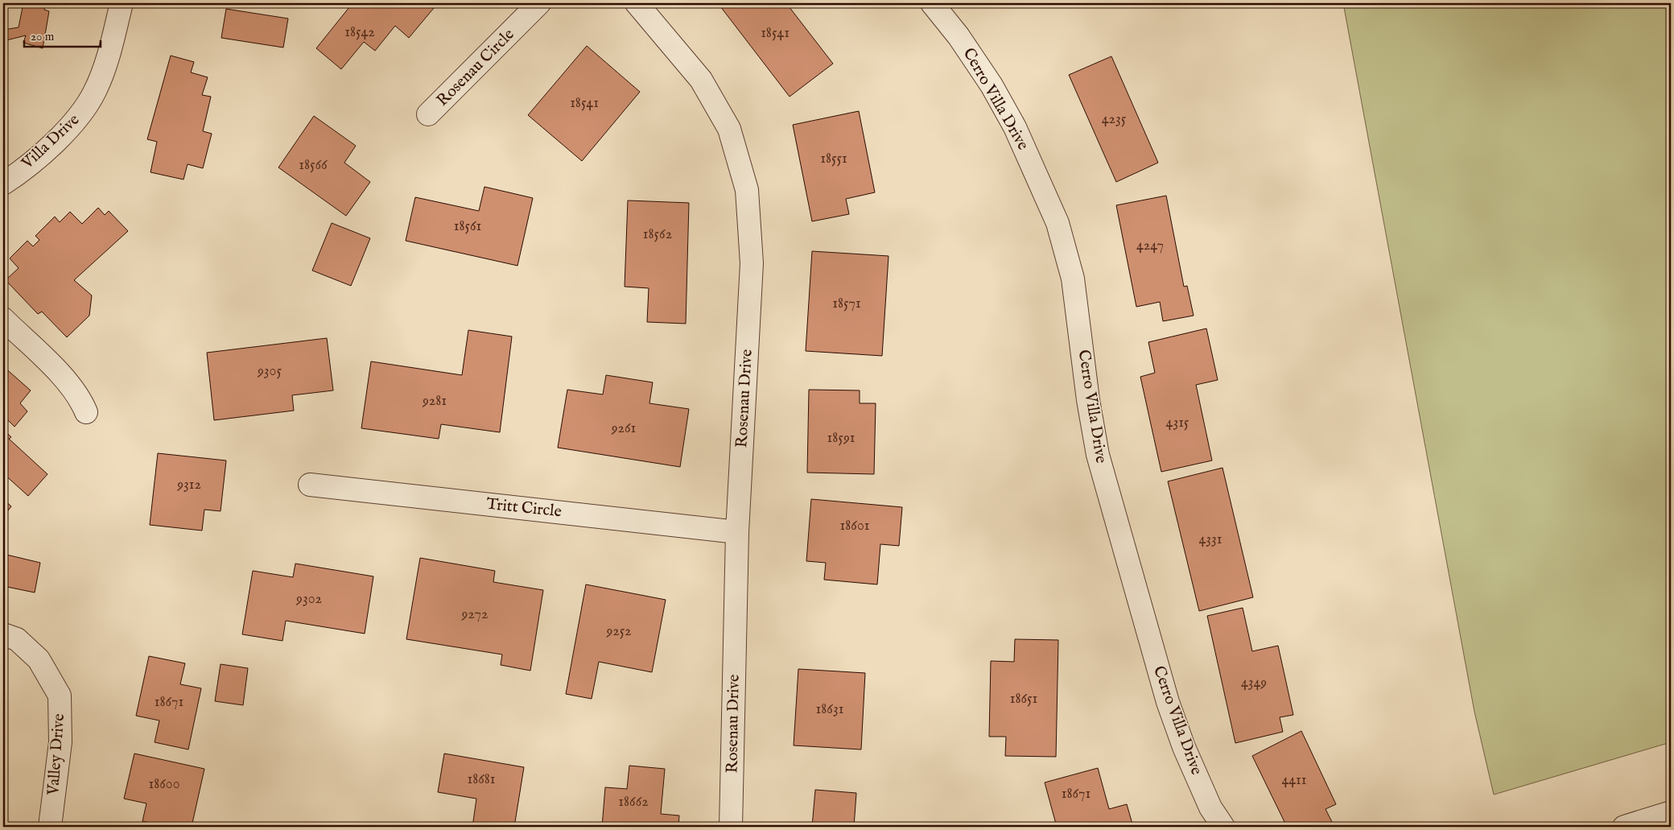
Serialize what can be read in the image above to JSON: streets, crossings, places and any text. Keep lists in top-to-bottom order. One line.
{"streets":{"street":["Rosenau Circle","Cerro Villa Drive","Villa Drive","Rosenau Drive","Tritt Circle","Valley Drive"]},"crossings":[["Rosenau Drive","Tritt Circle"]],"house_numbers":["18542","18541","18541","4235","18551","18566","18561","18562","4247","18571","9305","9281","4315","9261","18591","9312","18601","4331","9302","9272","9252","4349","18651","18671","18631","18681","4411","18600","18671","18662"],"scale_bar":"20 m"}
